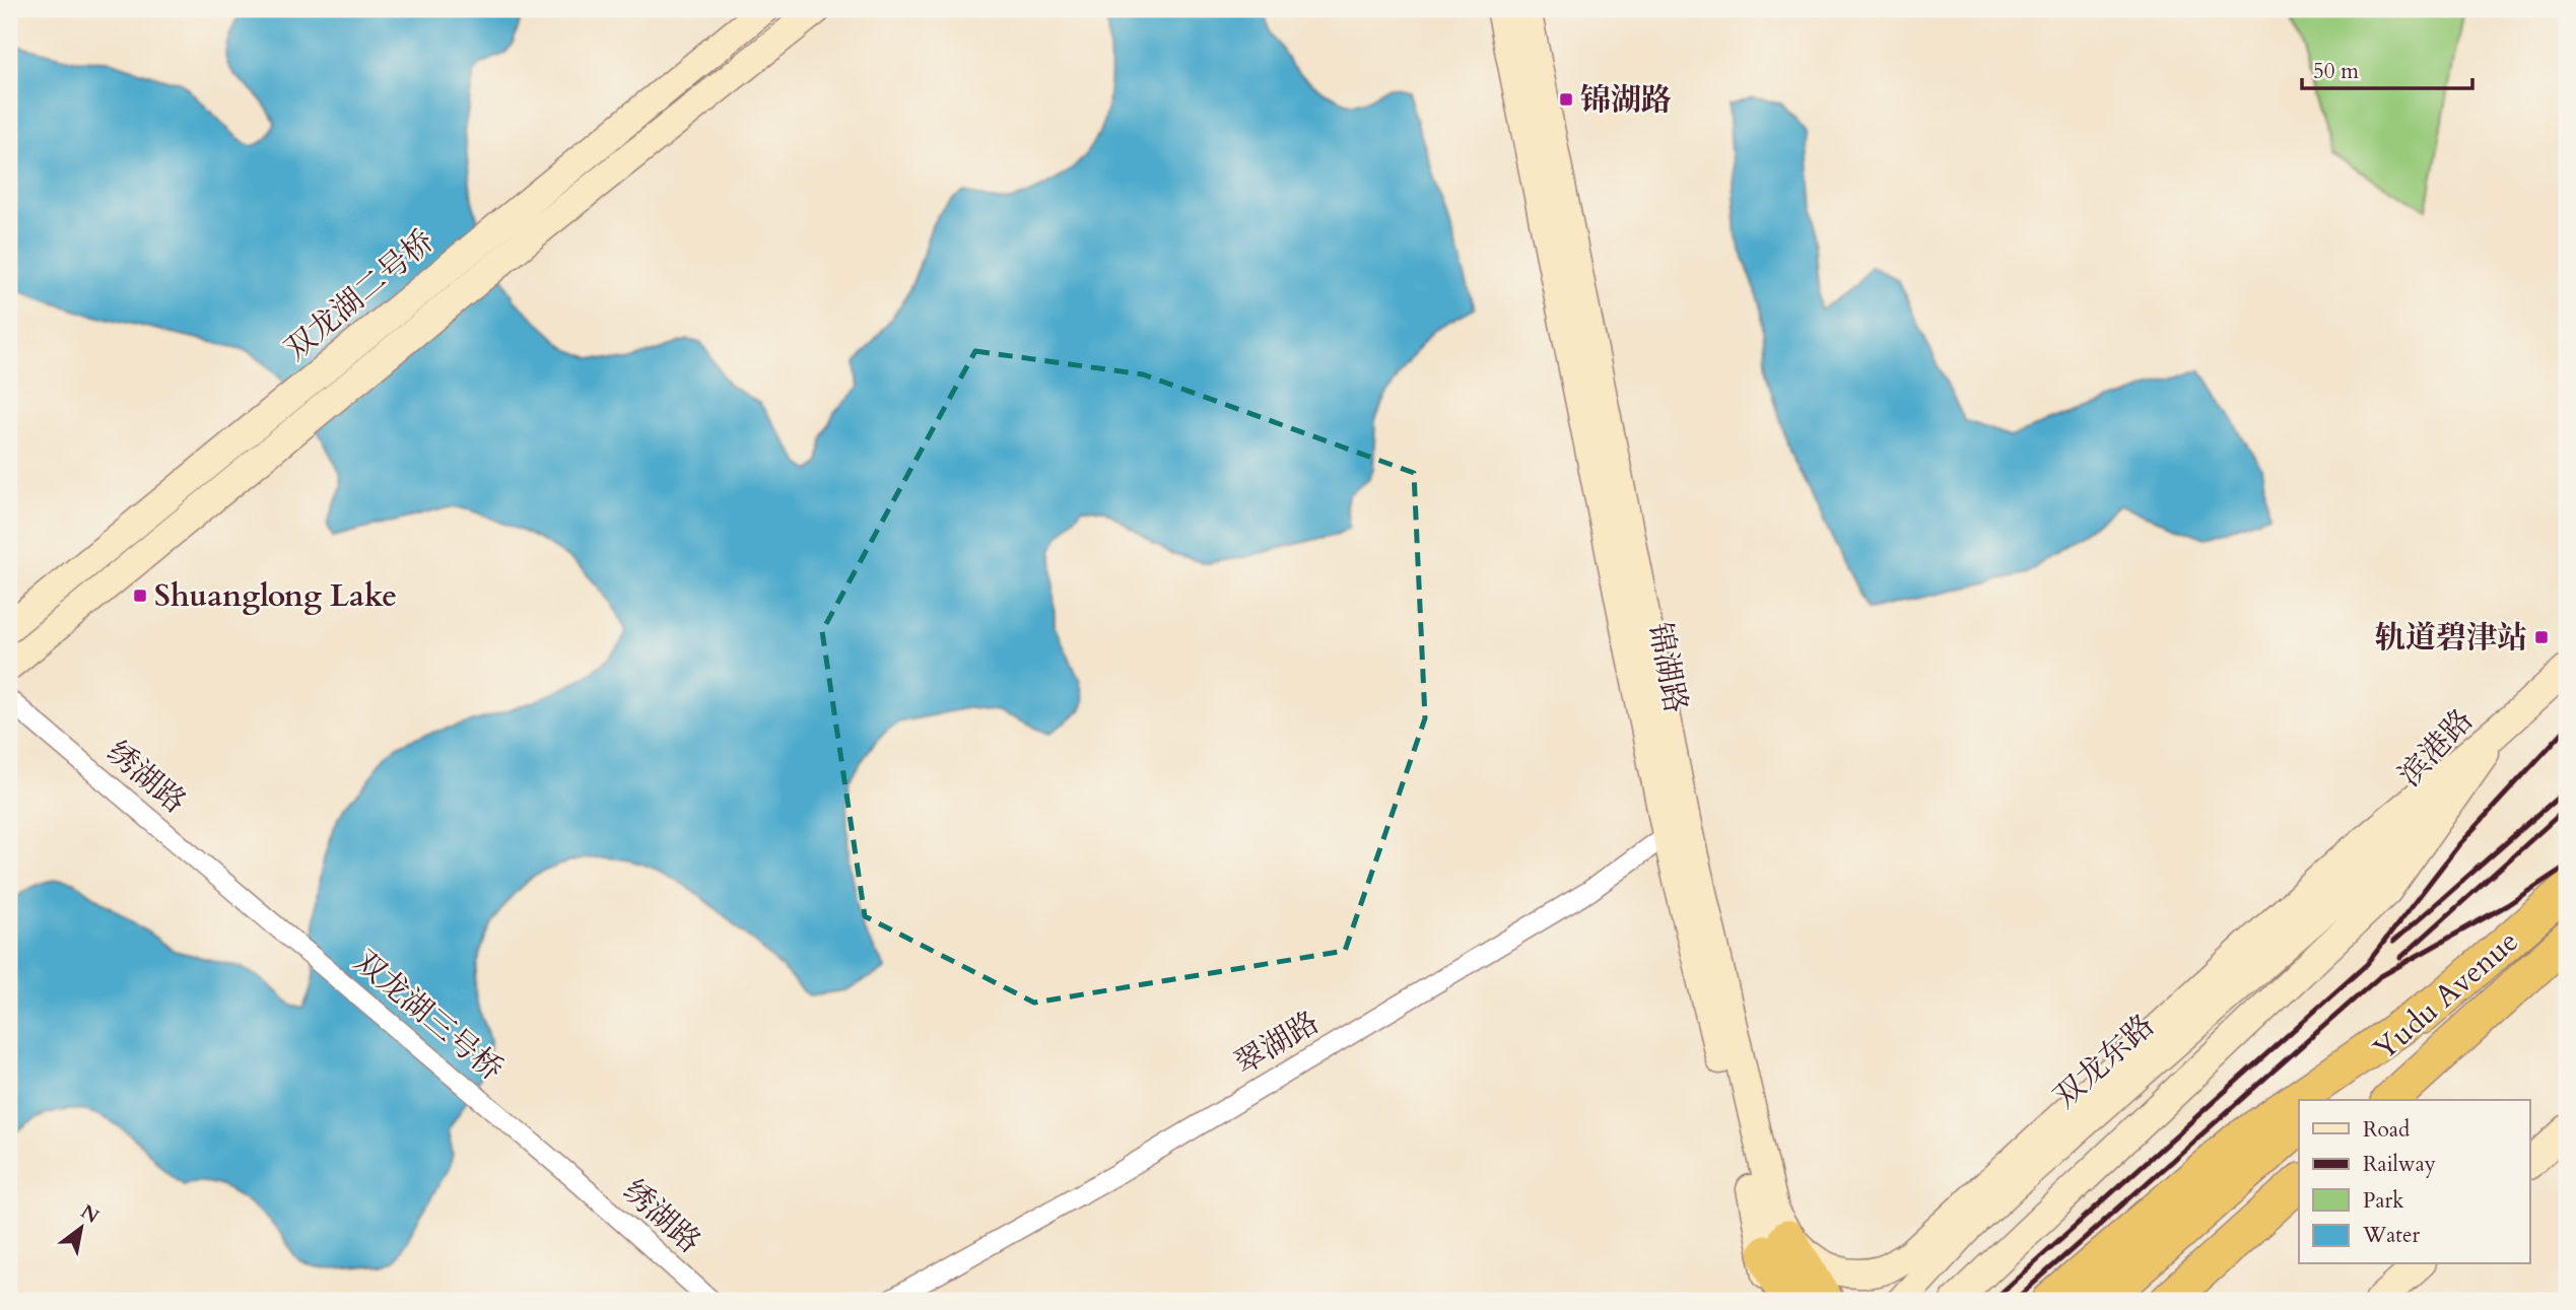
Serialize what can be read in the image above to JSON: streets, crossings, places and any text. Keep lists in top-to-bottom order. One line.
{"streets":{"highway":["Yudu Avenue"],"street":["双龙湖二号桥","锦湖路","滨港路","绣湖路","双龙湖三号桥","翠湖路","双龙东路"]},"crossings":[["锦湖路","翠湖路"],["滨港路","双龙东路"],["绣湖路","双龙湖三号桥"]],"places":{"transit":["锦湖路","Shuanglong Lake","轨道碧津站"]},"legend":["Road","Railway","Park","Water"],"scale_bar":"50 m","north":"top right"}
